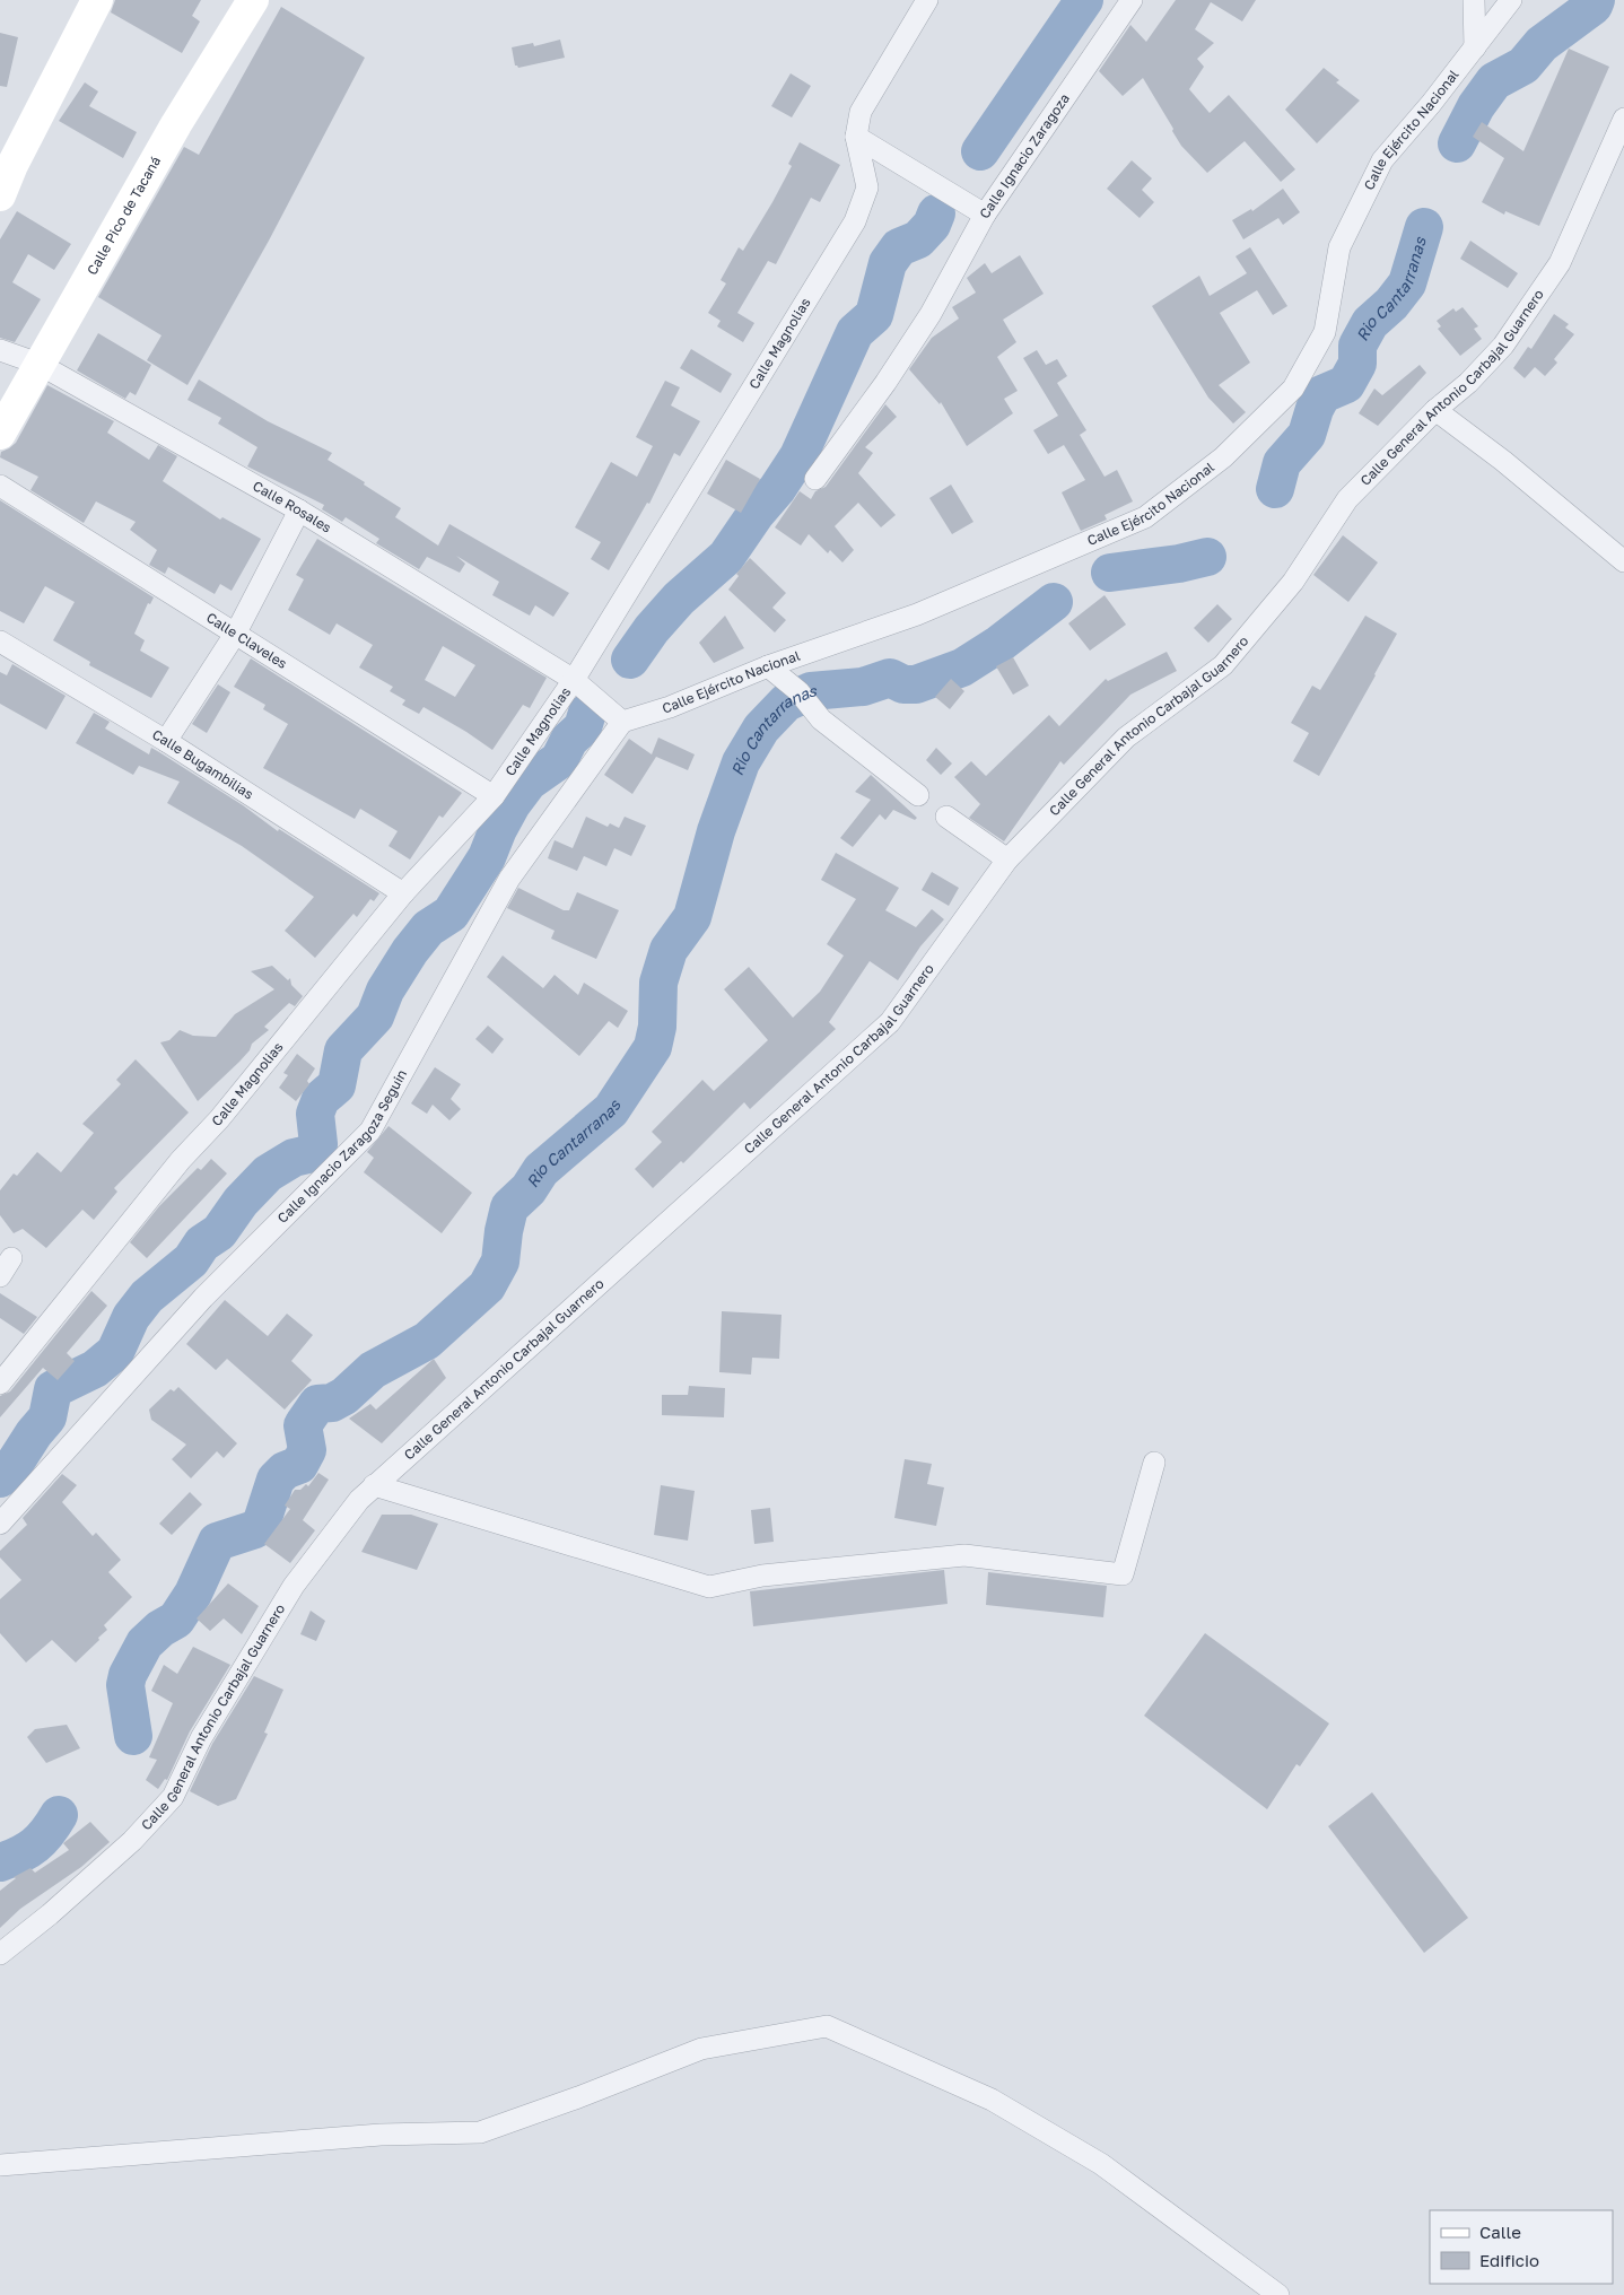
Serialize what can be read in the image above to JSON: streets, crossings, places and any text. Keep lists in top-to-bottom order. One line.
{"streets":{"street":["Calle Ejército Nacional","Calle Ignacio Zaragoza","Calle Pico de Tacaná","Calle Magnolias","Calle General Antonio Carbajal Guarnero","Calle Rosales","Calle Claveles","Calle Bugambilias","Calle Ignacio Zaragoza Seguin"]},"crossings":[["Calle Ejército Nacional","Calle Ignacio Zaragoza Seguin"],["Calle Ignacio Zaragoza","Calle Magnolias"],["Calle Pico de Tacaná","Calle Rosales"],["Calle Magnolias","Calle Rosales"],["Calle Magnolias","Calle Claveles"],["Calle Magnolias","Calle Bugambilias"]],"water":["Rio Cantarranas"],"legend":["Calle","Edificio"]}
